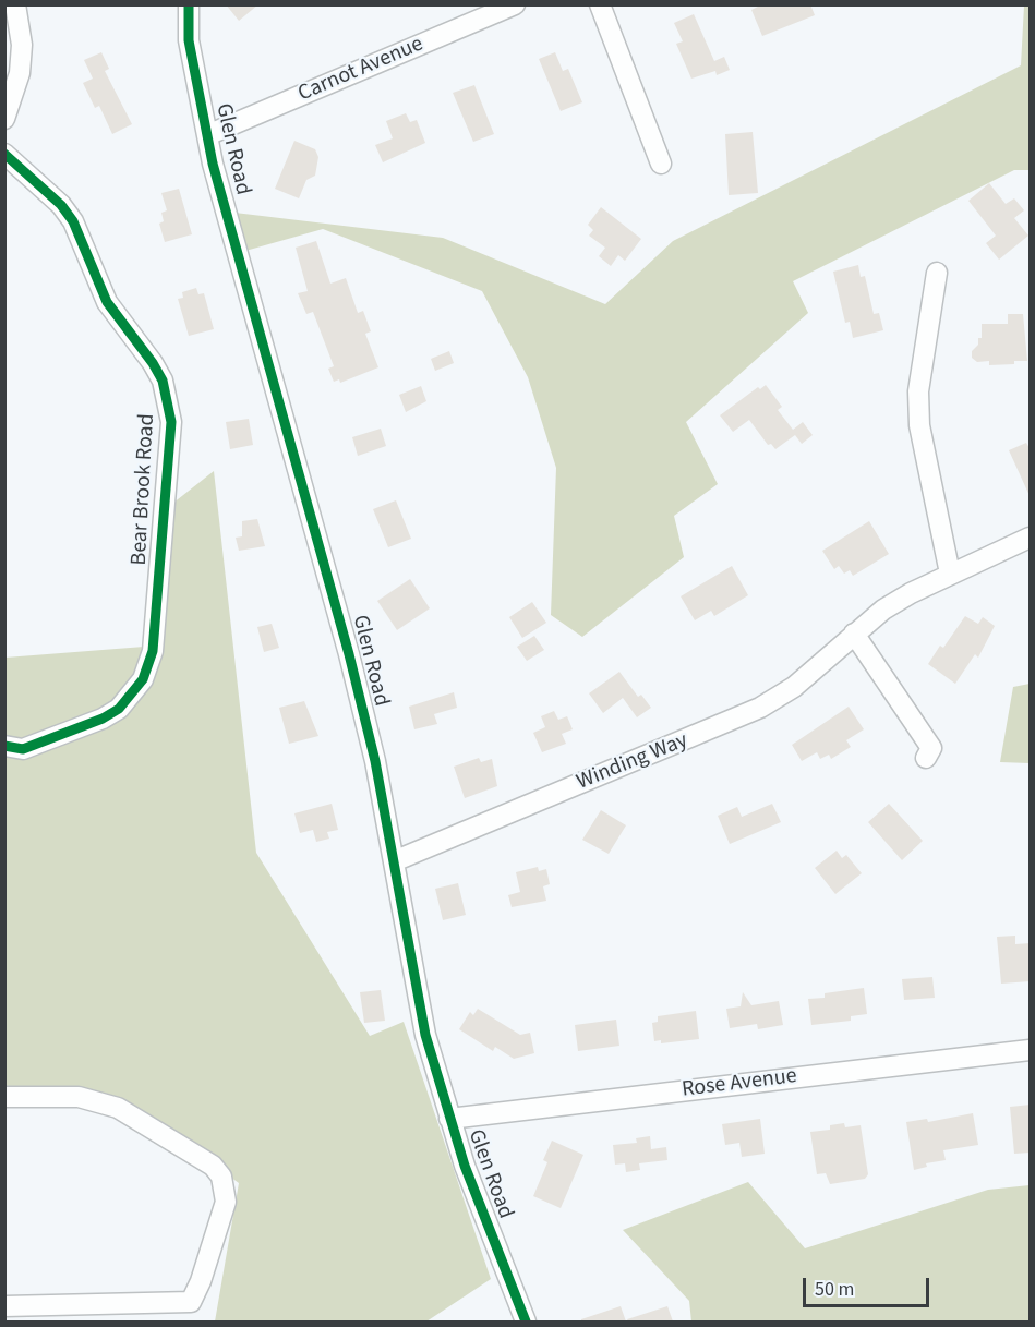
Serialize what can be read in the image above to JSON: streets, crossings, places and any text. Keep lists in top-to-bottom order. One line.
{"streets":{"street":["Carnot Avenue","Glen Road","Bear Brook Road","Winding Way","Rose Avenue"]},"crossings":[["Carnot Avenue","Glen Road"],["Glen Road","Winding Way"],["Glen Road","Rose Avenue"]],"scale_bar":"50 m"}
